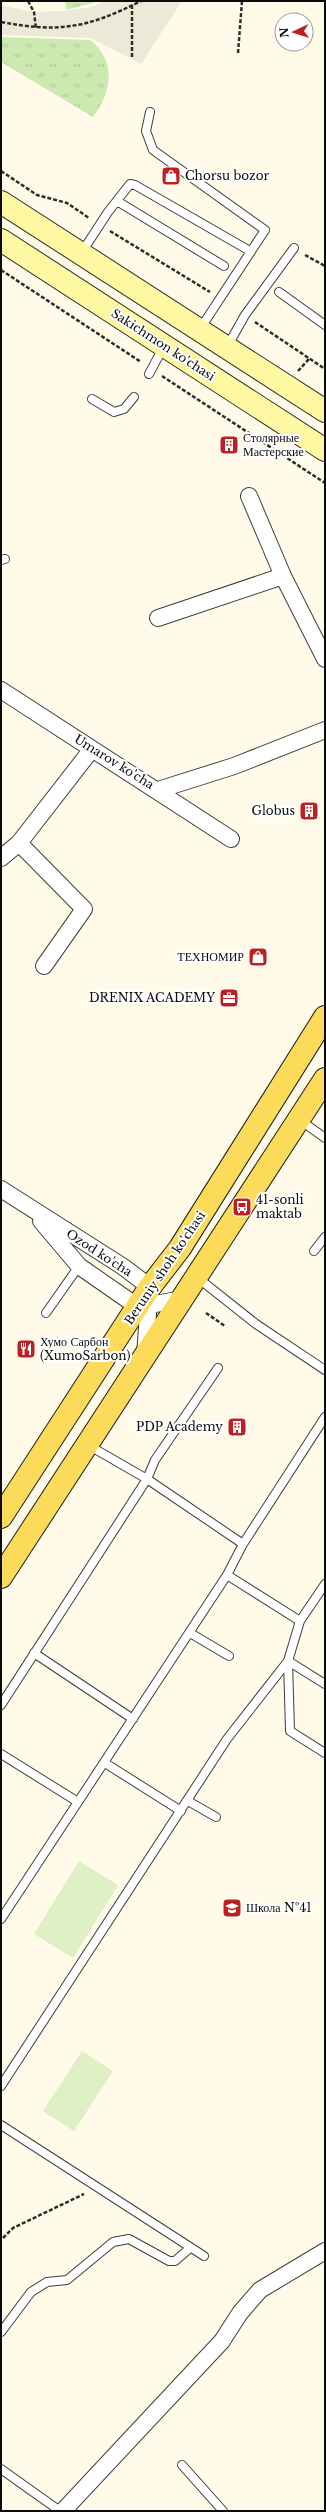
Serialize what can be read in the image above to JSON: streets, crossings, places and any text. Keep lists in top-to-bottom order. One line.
{"streets":{"main road":["Sakichmon ko'chasi","Beruniy shoh ko'chasi"],"street":["Umarov ko'cha","Ozod ko'cha"]},"crossings":[["Ozod ko'cha","Beruniy shoh ko'chasi"]],"places":{"shop":["Chorsu bozor","ТЕХНОМИР"],"building":["Столярные Мастерские","Globus","PDP Academy"],"office":["DRENIX ACADEMY"],"bus stop":["41-sonli maktab"],"restaurant":["Хумо Сарбон (XumoSarbon)"],"school or university":["Школа №41"]},"north":"left"}
